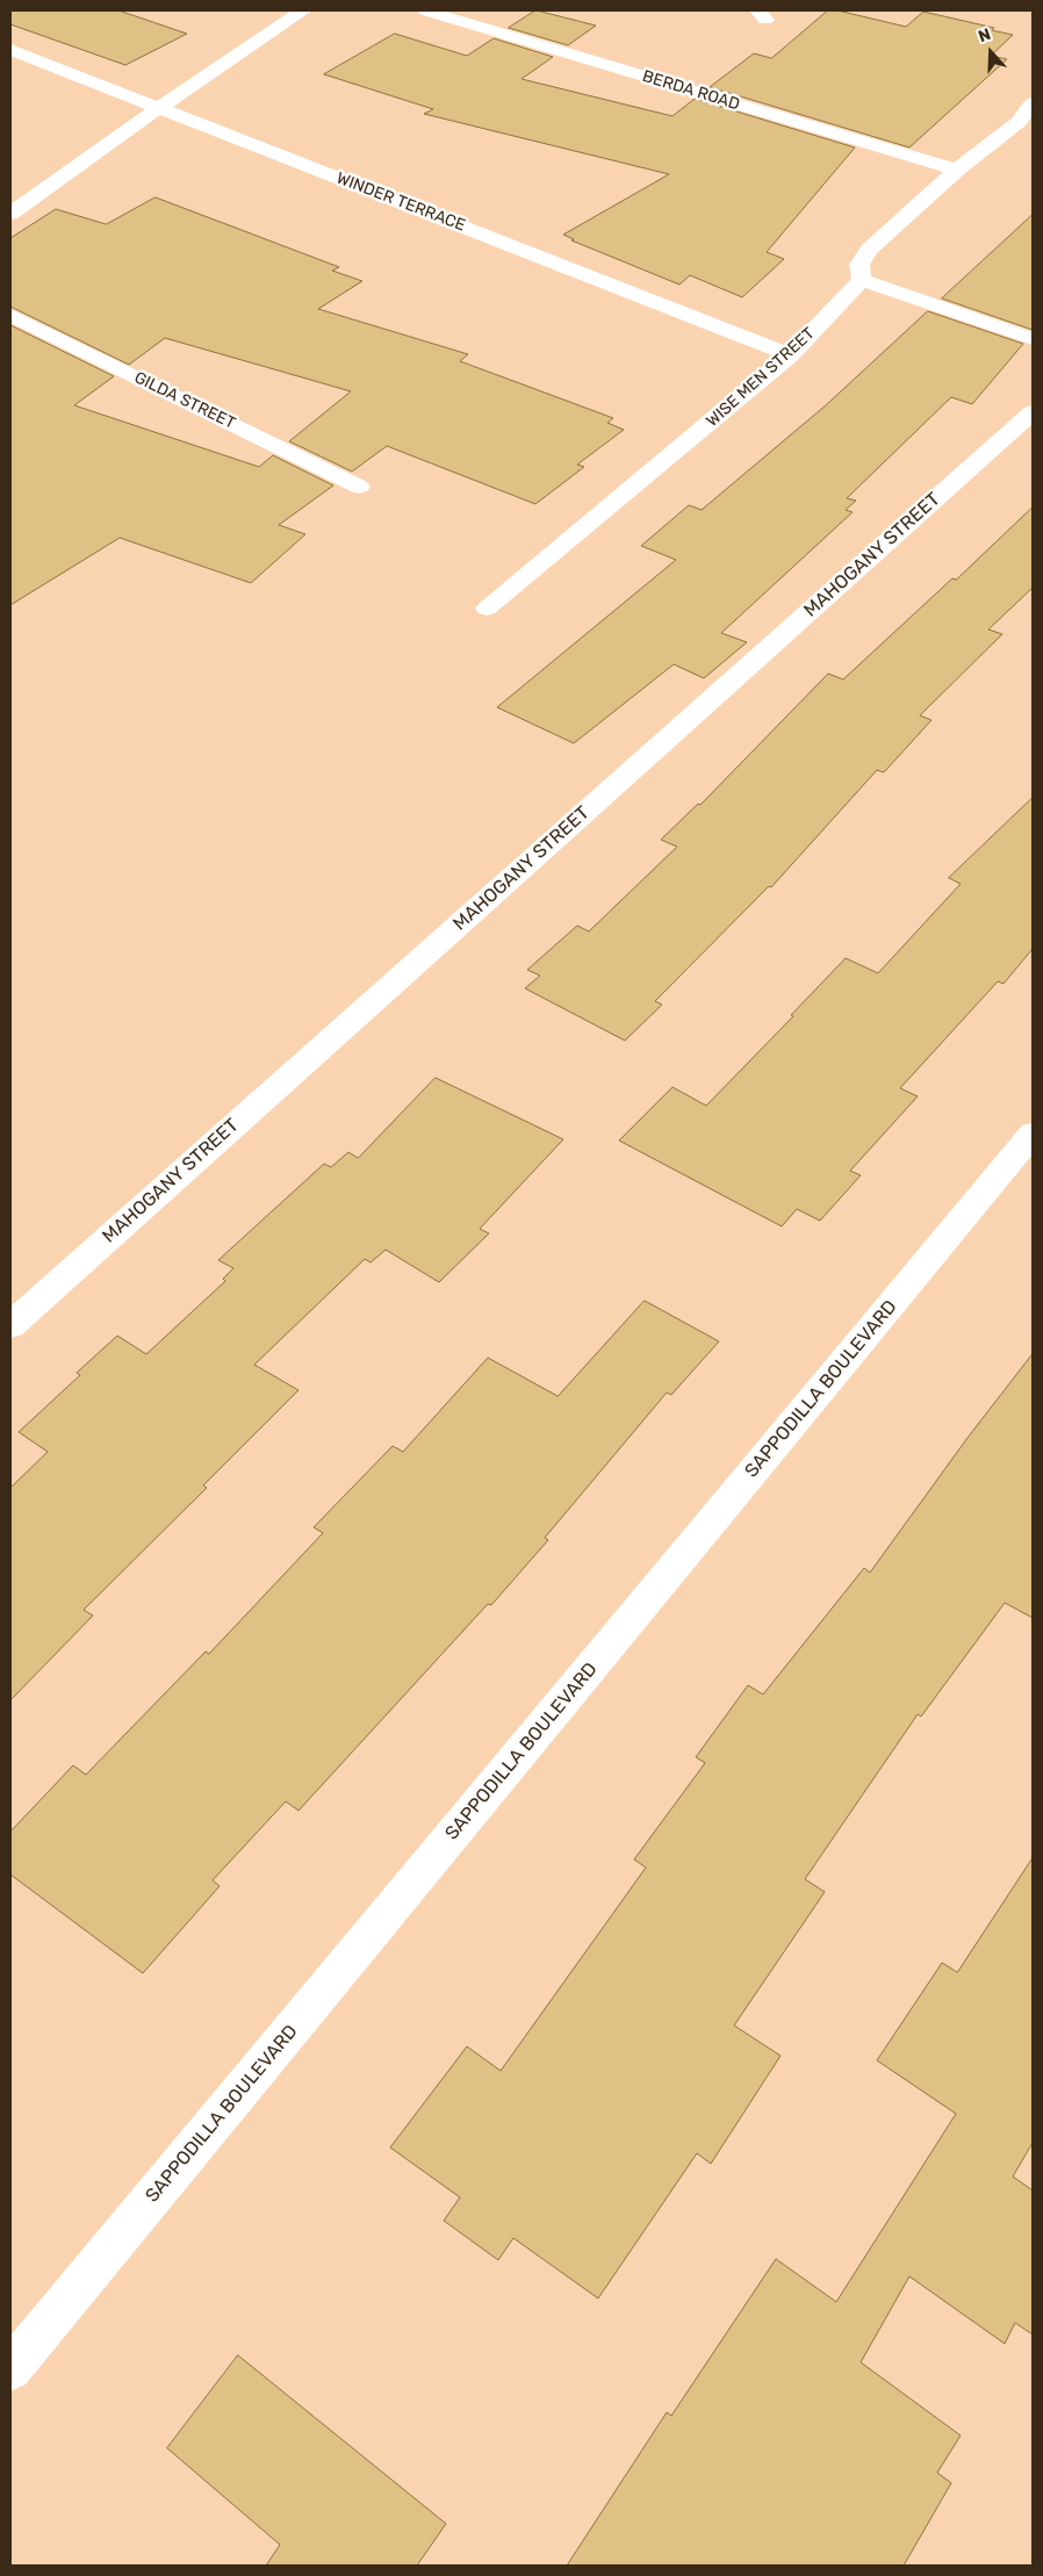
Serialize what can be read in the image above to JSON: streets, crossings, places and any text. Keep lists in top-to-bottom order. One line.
{"streets":{"street":["BERDA ROAD","WINDER TERRACE","WISE MEN STREET","GILDA STREET","MAHOGANY STREET","SAPPODILLA BOULEVARD"]},"crossings":[["WINDER TERRACE","WISE MEN STREET"]],"north":"top"}
